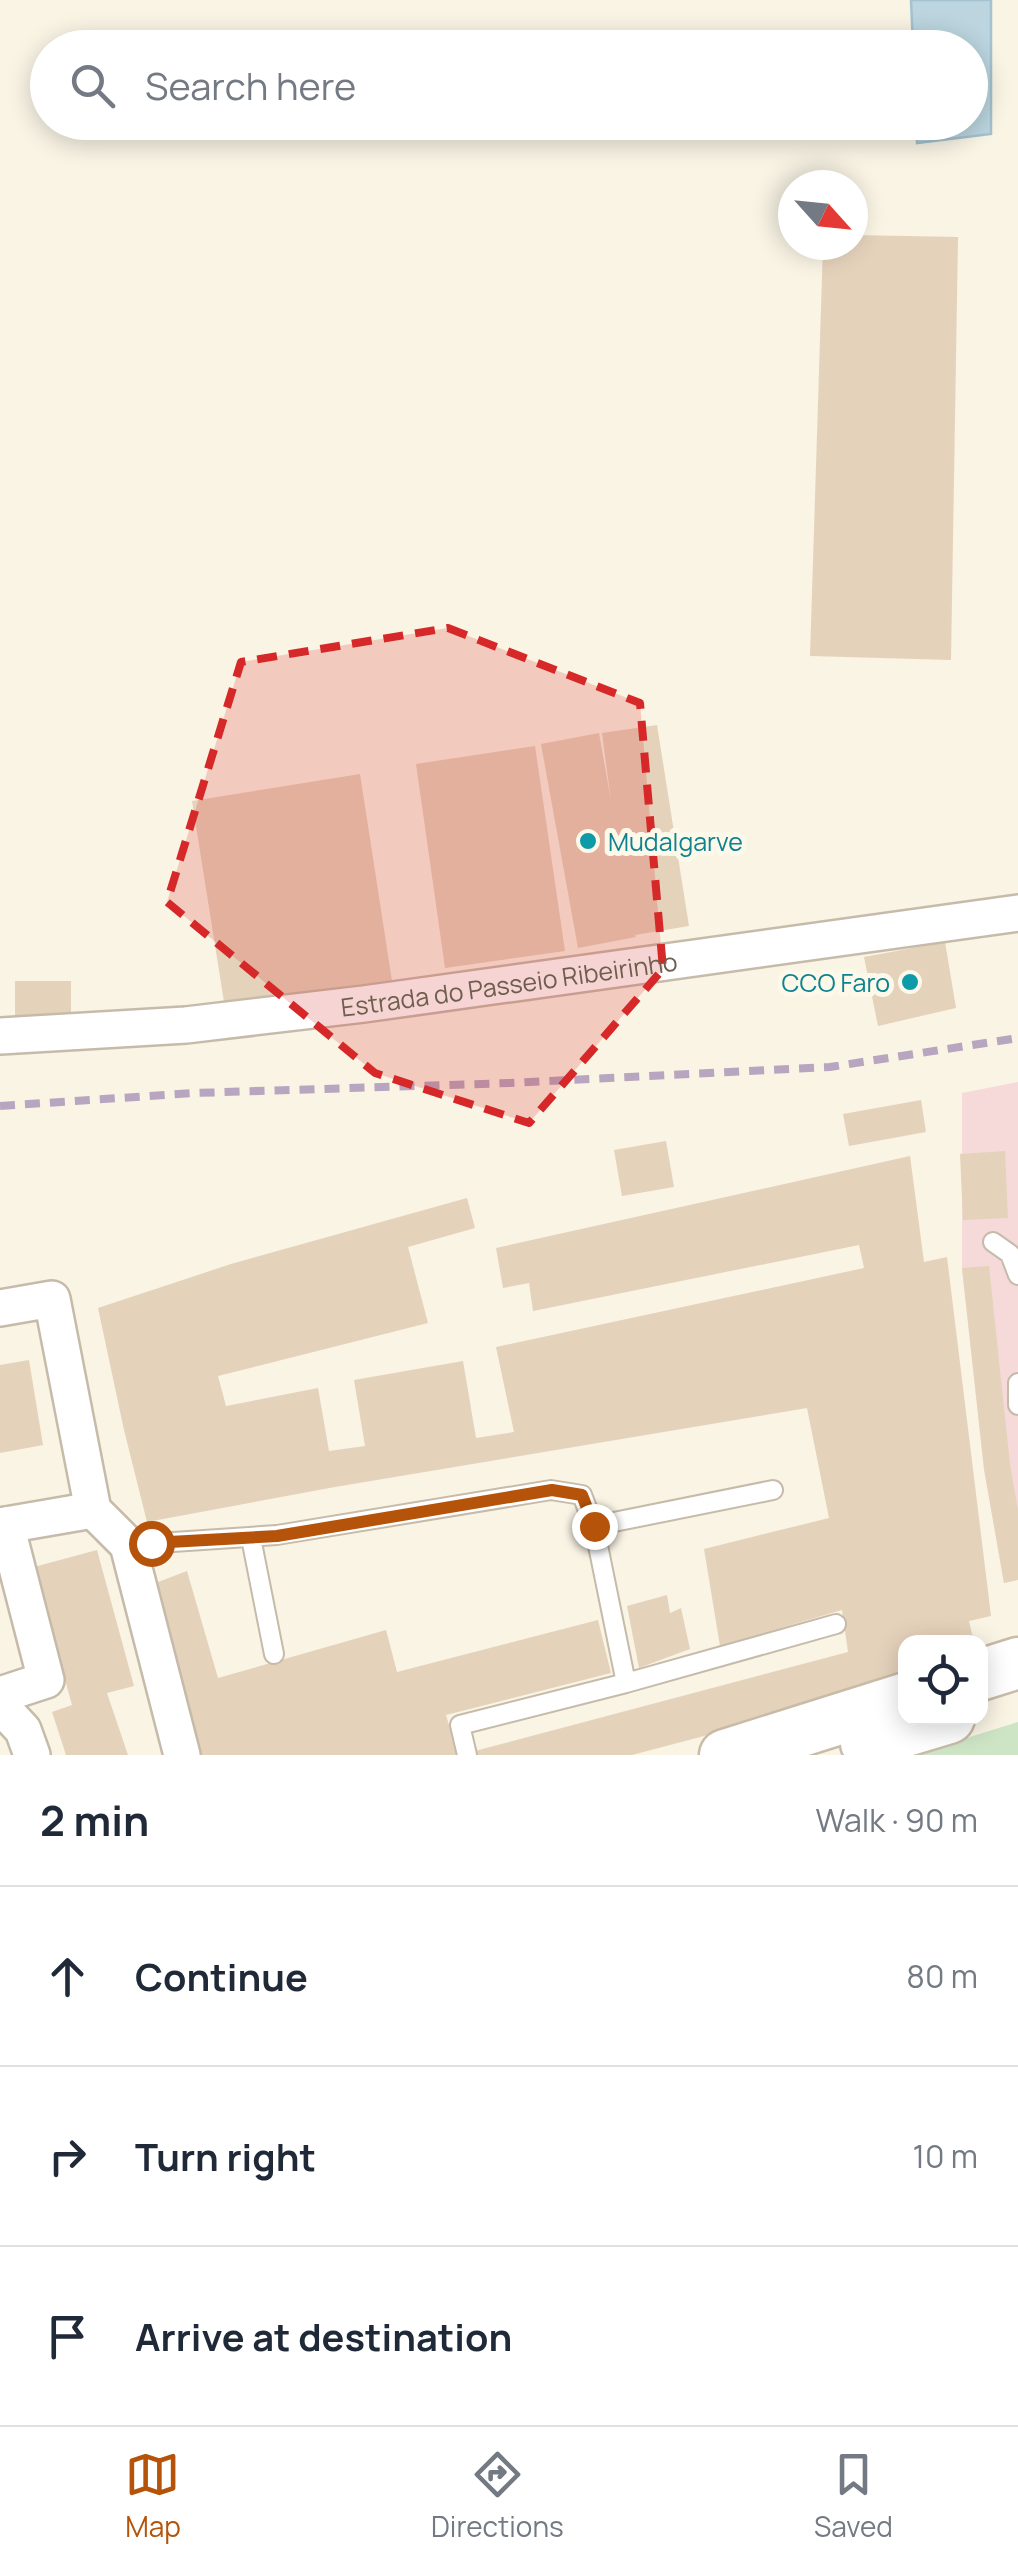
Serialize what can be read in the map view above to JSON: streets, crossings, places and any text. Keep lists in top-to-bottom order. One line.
{"streets":{"street":["Estrada do Passeio Ribeirinho"]},"places":["Mudalgarve","CCO Faro"],"north":"bottom right","page":{"search":"Search here","heading":["2 min","Walk · 90 m"],"list":[["Continue","80 m"],["Turn right","10 m"],"Arrive at destination"],"nav":["Map","Directions","Saved"]}}
